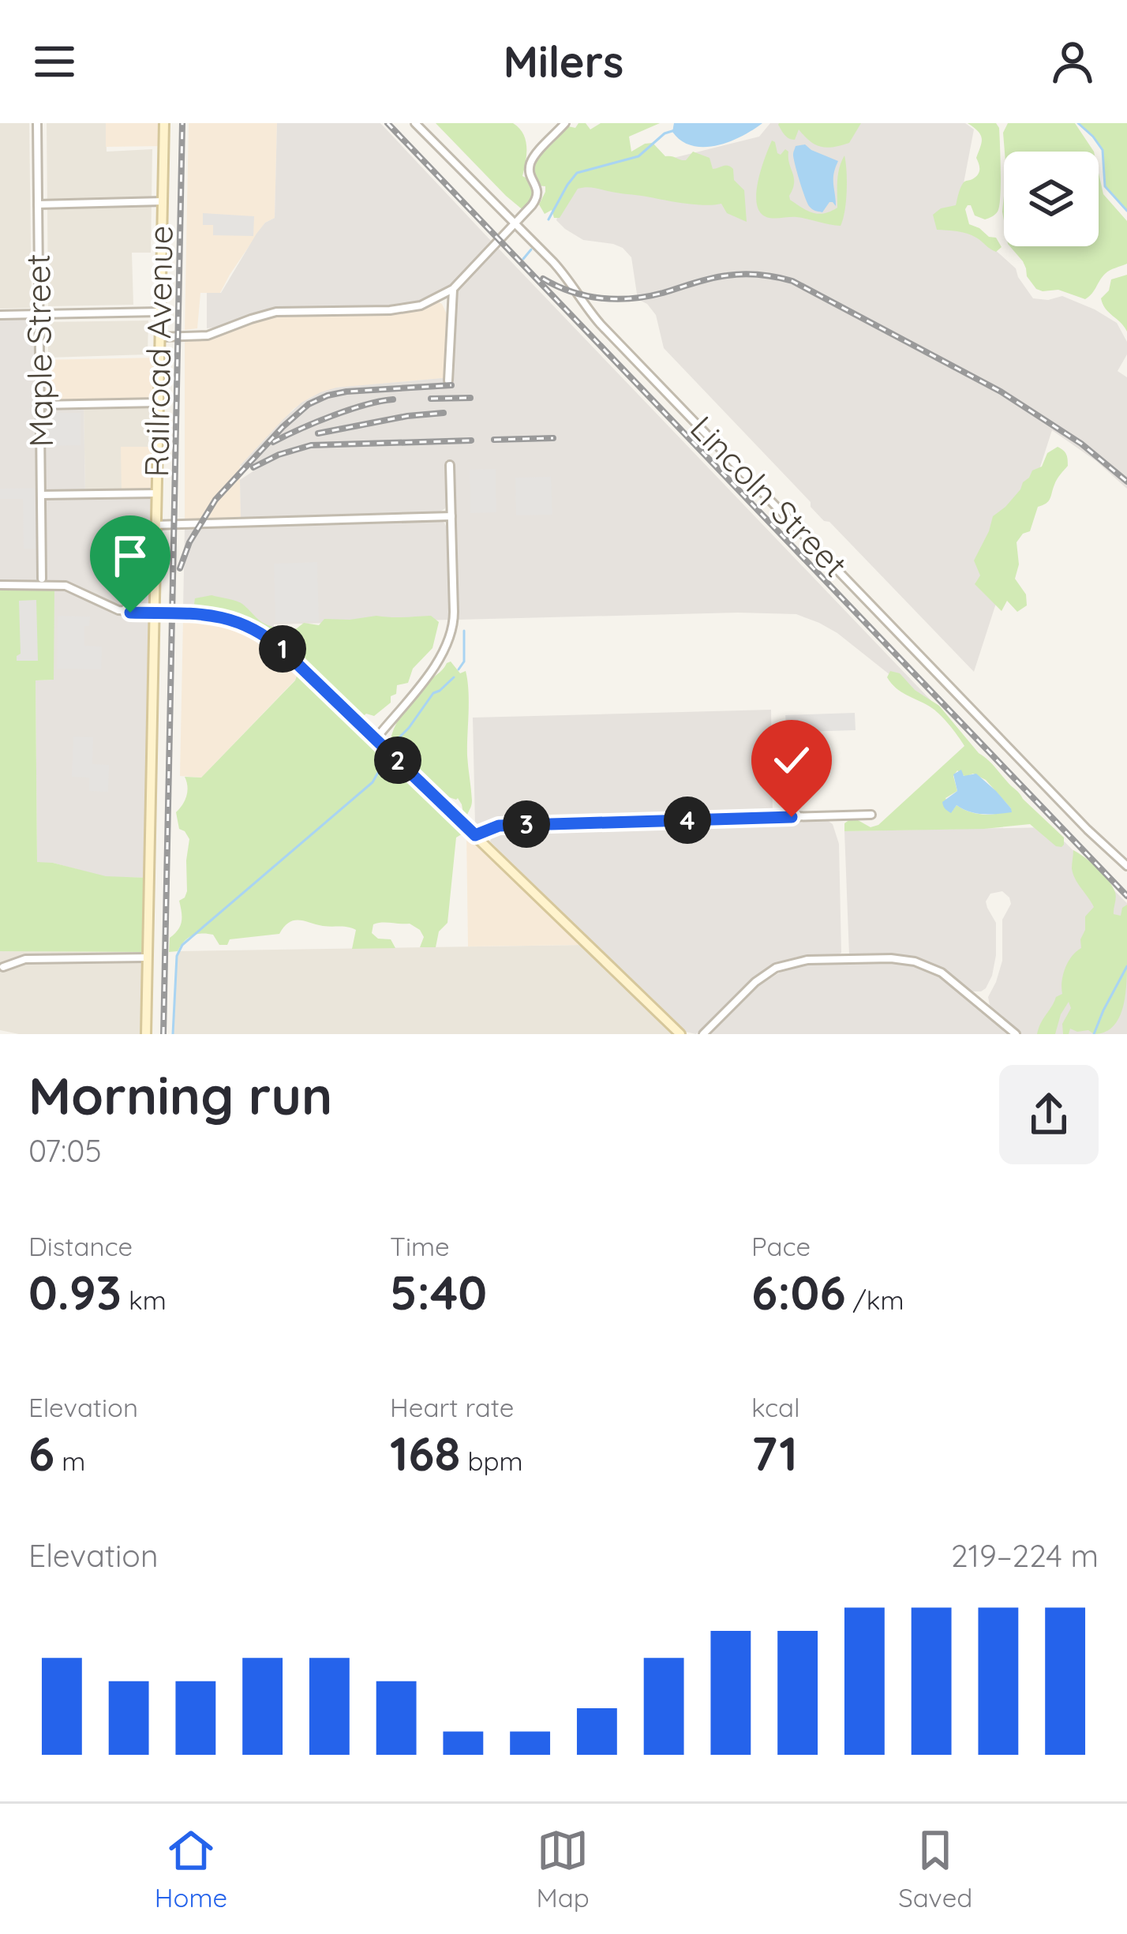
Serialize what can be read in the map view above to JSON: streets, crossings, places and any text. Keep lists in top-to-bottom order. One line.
{"streets":{"main road":["Railroad Avenue"],"street":["Maple Street","Lincoln Street"]},"page":{"header":"Milers","pins":["1","2","4","3"],"heading":["Morning run","07:05"],"stats":[["Distance","0.93 km"],["Time","5:40"],["Pace","6:06 /km"],["Elevation","6 m"],["Heart rate","168 bpm"],["kcal","71"]],"chart":["Elevation","219–224 m"],"tabs":["Home","Map","Saved"]}}
